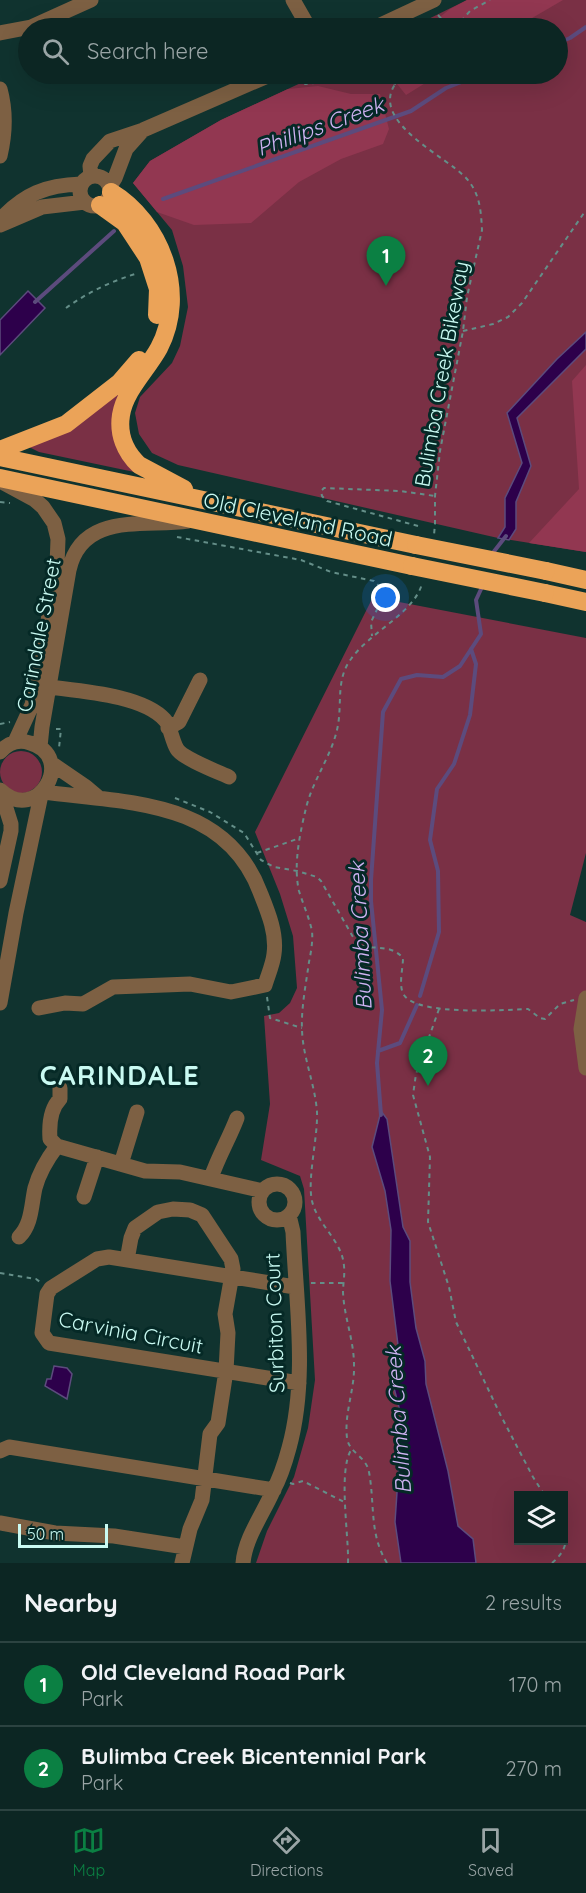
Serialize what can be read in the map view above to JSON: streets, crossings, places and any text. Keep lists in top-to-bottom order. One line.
{"streets":{"highway":["Old Cleveland Road"],"street":["Carindale Street","Surbiton Court","Carvinia Circuit"],"path":["Bulimba Creek Bikeway"]},"crossings":[["Bulimba Creek Bikeway","Old Cleveland Road"],["Old Cleveland Road","Carindale Street"],["Surbiton Court","Carvinia Circuit"]],"districts":["CARINDALE"],"water":["Phillips Creek","Bulimba Creek"],"scale_bar":"50 m","page":{"search":"Search here","pins":["1","2"],"scale":"50 m","heading":["Nearby","2 results"],"list":[{"mark":"1","name":"Old Cleveland Road Park","note":"Park","value":"170 m"},{"mark":"2","name":"Bulimba Creek Bicentennial Park","note":"Park","value":"270 m"}],"nav":["Map","Directions","Saved"]}}
